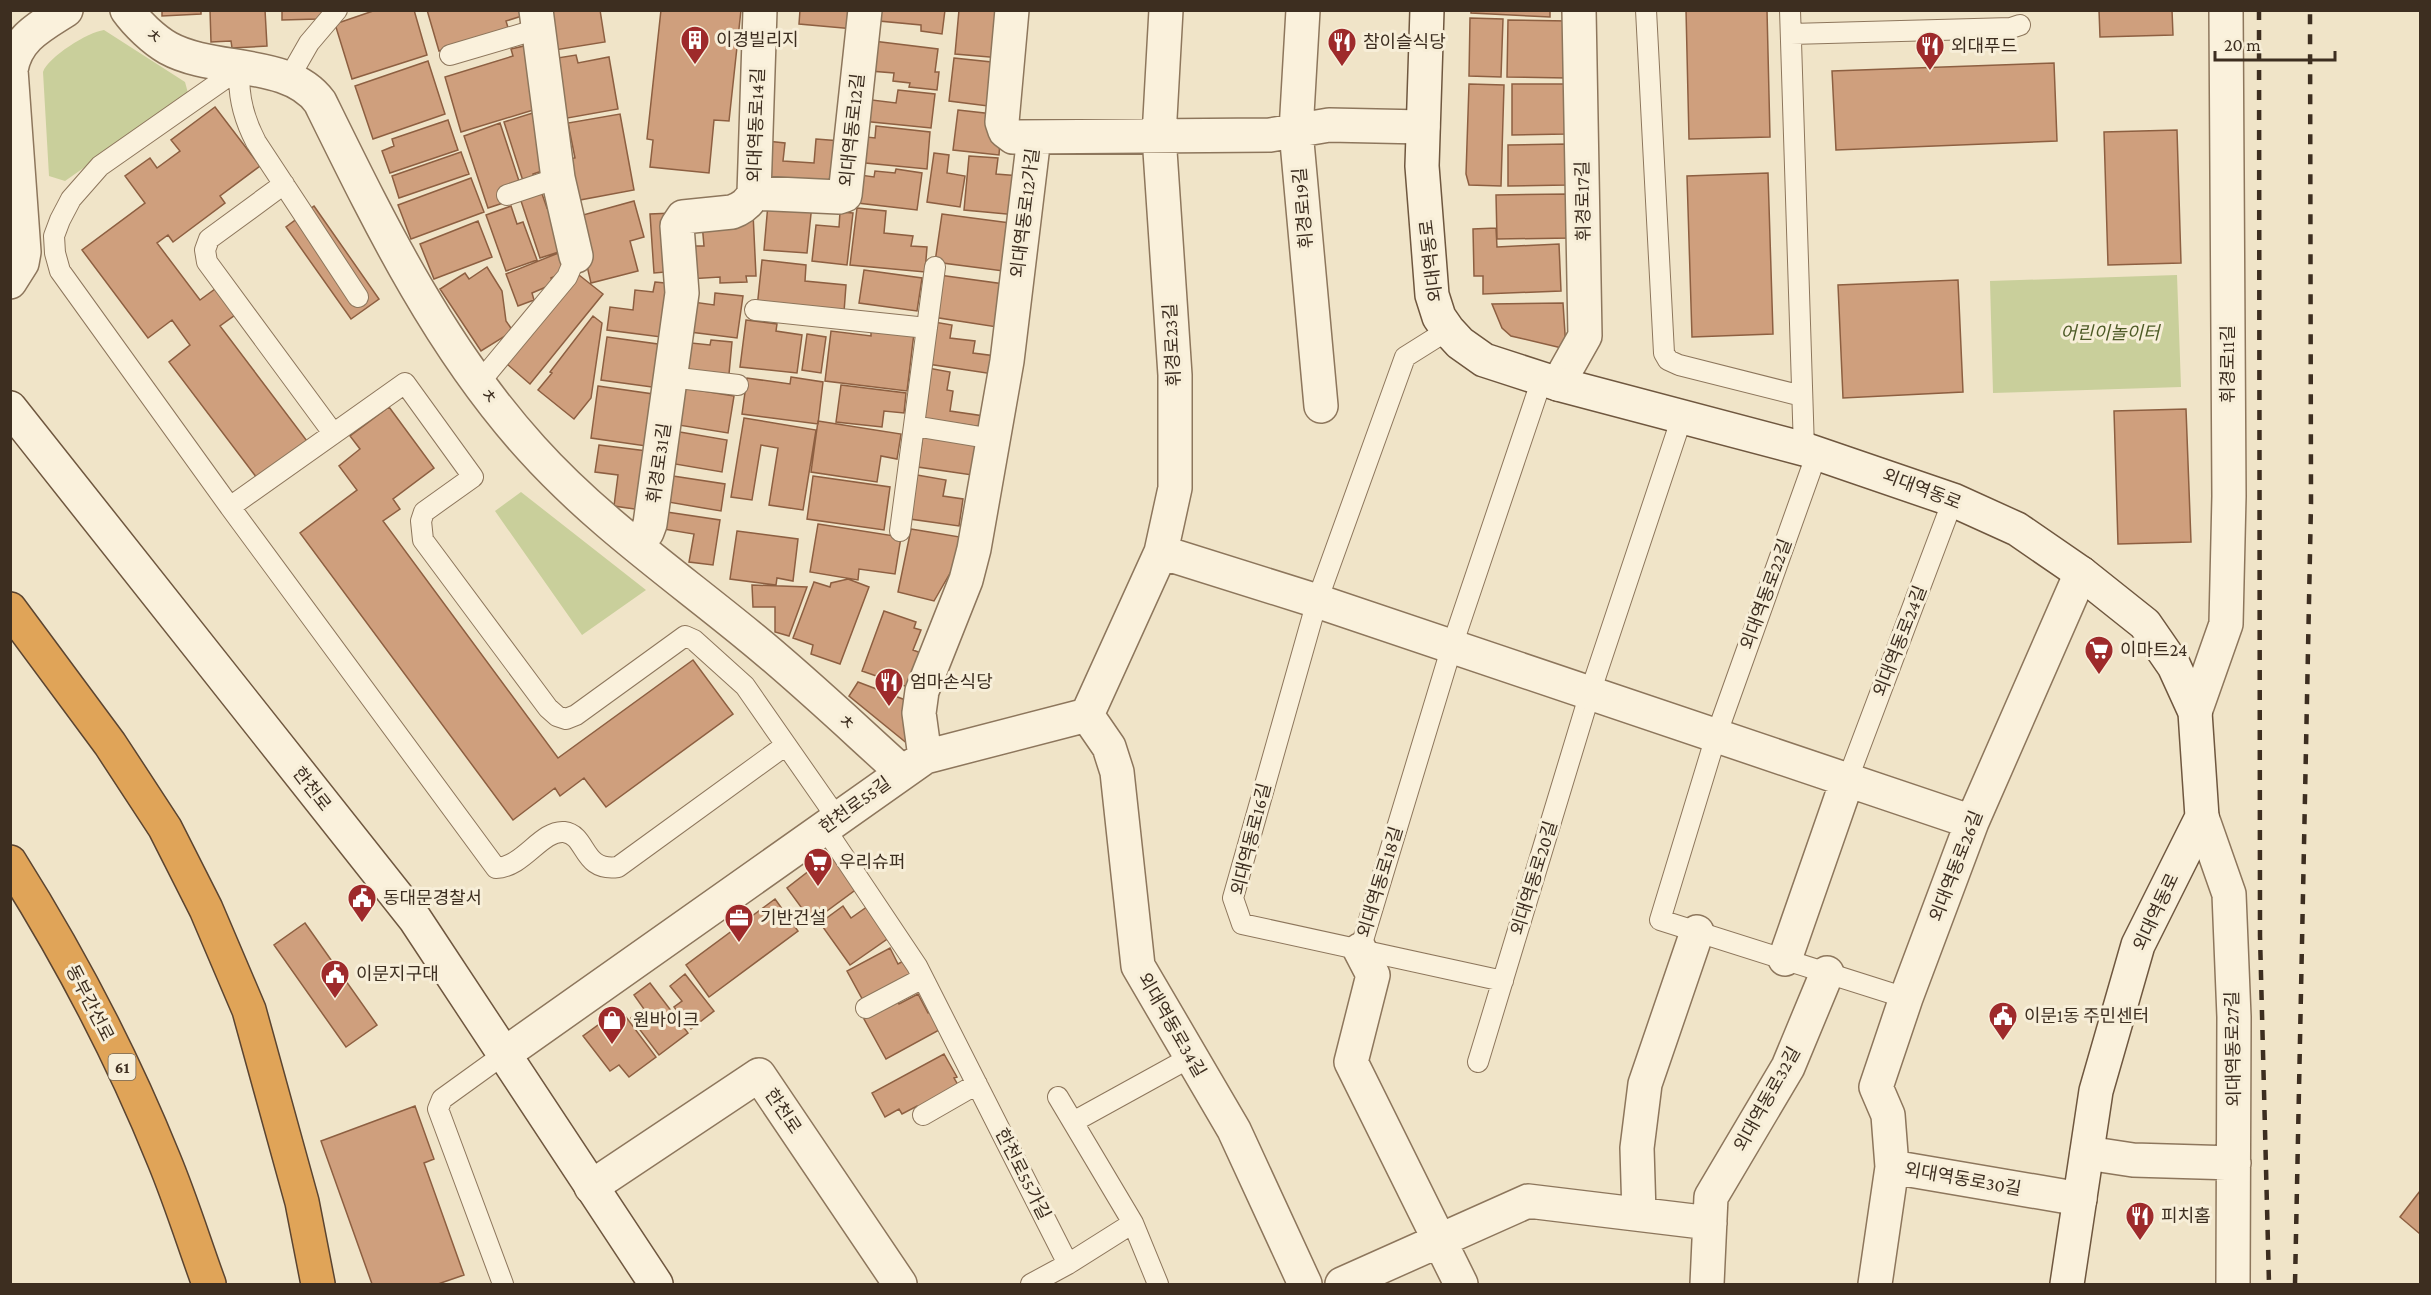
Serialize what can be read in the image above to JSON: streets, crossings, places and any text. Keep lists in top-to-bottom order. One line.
{"streets":{"highway":["동부간선로","61"],"street":["ㅊ","외대역동로14길","외대역동로12길","휘경로17길","휘경로19길","외대역동로12가길","외대역동로","휘경로23길","휘경로11길","휘경로31길","외대역동로24길","한천로","한천로55길","외대역동로26길","외대역동로18길","외대역동로34길","외대역동로27길","외대역동로32길","외대역동로30길"],"lane":["외대역동로22길","외대역동로16길","외대역동로20길","한천로55가길"]},"crossings":[["ㅊ","외대역동로12가길"],["ㅊ","휘경로31길"],["ㅊ","한천로55길"],["외대역동로14길","외대역동로12길"],["외대역동로14길","휘경로31길"],["휘경로17길","외대역동로"],["휘경로17길","외대역동로18길"],["외대역동로12가길","한천로55길"],["외대역동로","휘경로11길"],["외대역동로","외대역동로22길"],["외대역동로","외대역동로24길"],["외대역동로","외대역동로16길"],["외대역동로","외대역동로26길"],["외대역동로","외대역동로20길"],["외대역동로","외대역동로18길"],["외대역동로","외대역동로27길"],["외대역동로","외대역동로30길"],["휘경로23길","한천로55길"],["휘경로23길","외대역동로34길"],["외대역동로22길","외대역동로24길"],["외대역동로22길","외대역동로26길"],["외대역동로22길","외대역동로32길"],["한천로","한천로55길"],["한천로55길","외대역동로34길"],["한천로55길","한천로55가길"],["외대역동로16길","외대역동로20길"],["외대역동로16길","외대역동로18길"],["외대역동로26길","외대역동로30길"]],"parks":["어린이놀이터"],"places":{"building":["이경빌리지"],"restaurant":["참이슬식당","외대푸드","엄마손식당","피치홈"],"supermarket":["이마트24","우리슈퍼"],"public building":["동대문경찰서","이문지구대","이문1동 주민센터"],"office":["기반건설"],"shop":["원바이크"]},"scale_bar":"20 m"}
